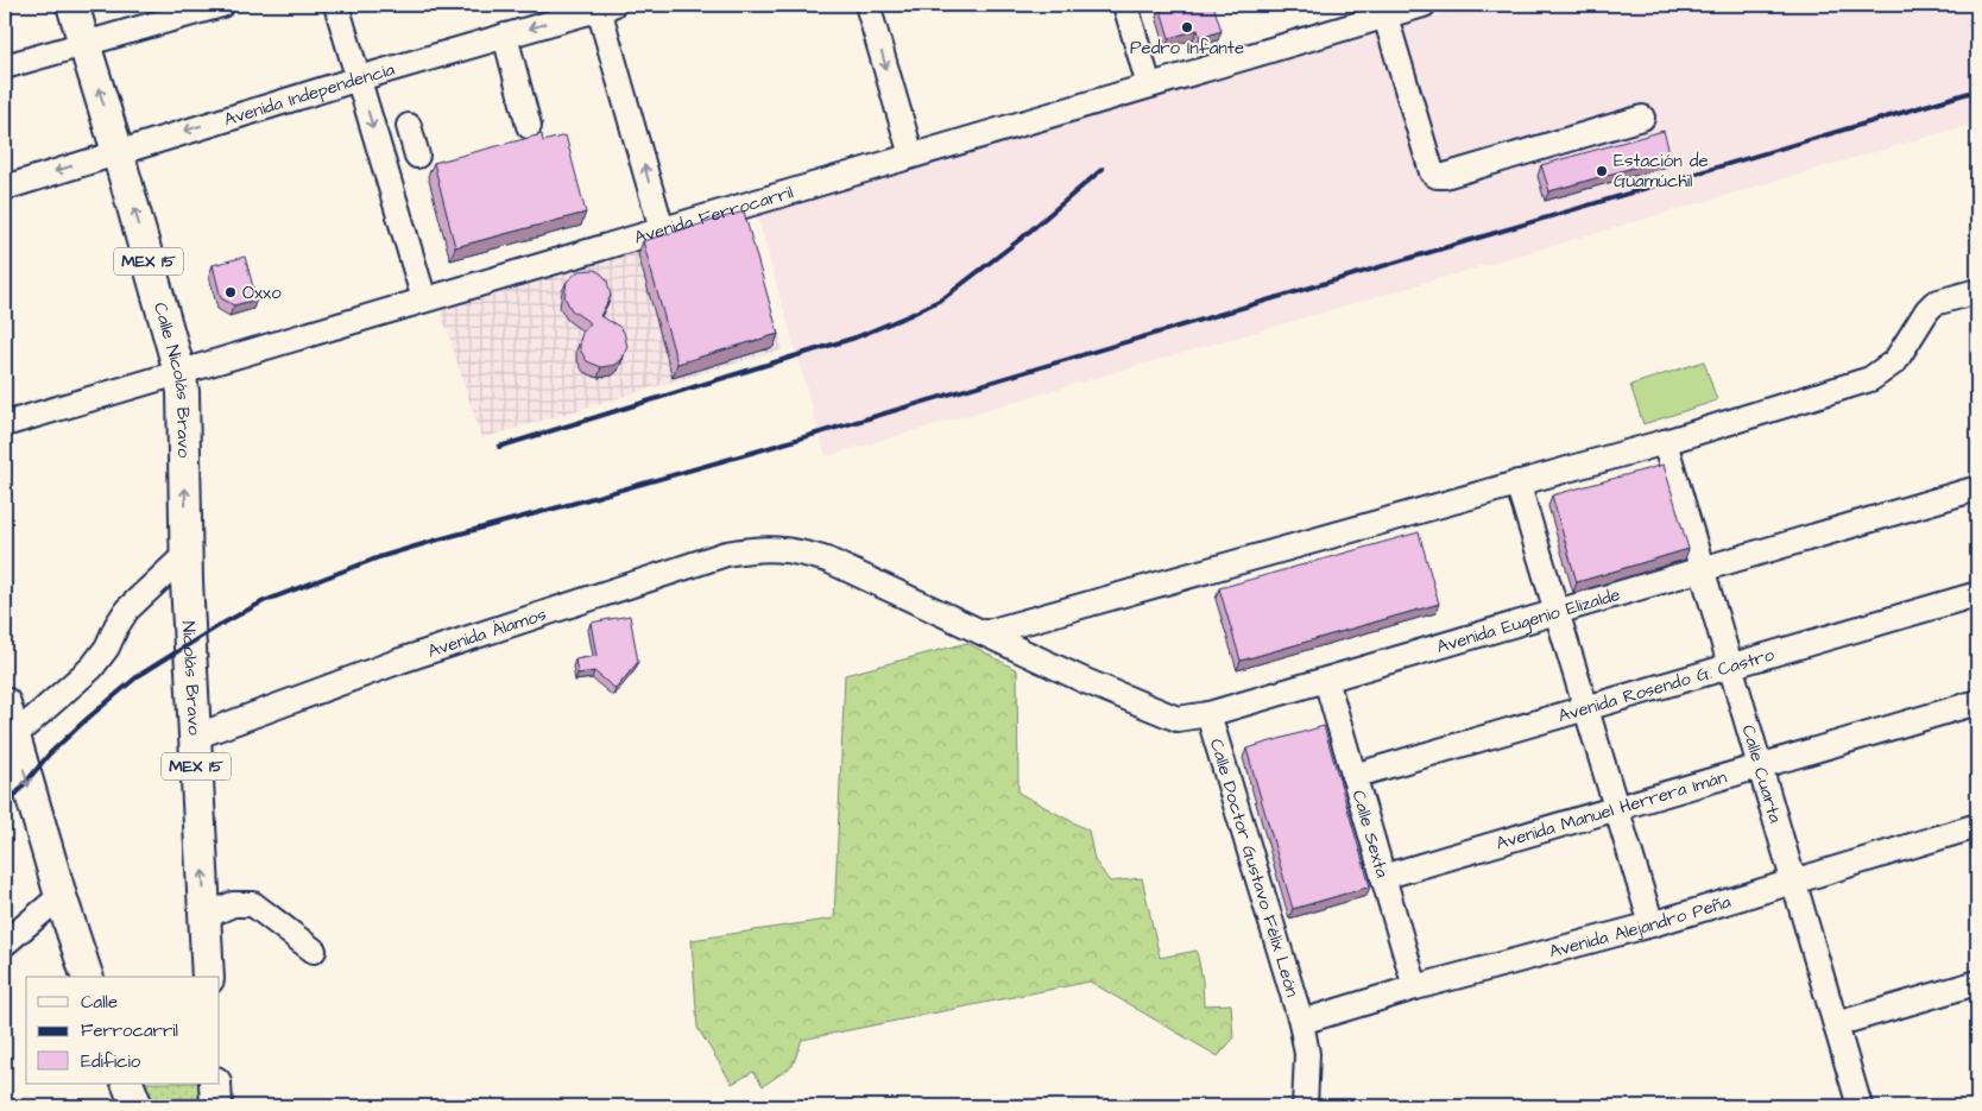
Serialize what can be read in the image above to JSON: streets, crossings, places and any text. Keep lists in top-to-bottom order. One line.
{"streets":{"main road":["MEX 15","Calle Nicolás Bravo","Nicolás Bravo"],"street":["Avenida Independencia","Avenida Ferrocarril","Avenida Eugenio Elizalde","Avenida Álamos","Avenida Rosendo G. Castro","Calle Cuarta","Avenida Manuel Herrera Imán","Calle Sexta","Calle Doctor Gustavo Félix León","Avenida Alejandro Peña"]},"crossings":[["Avenida Independencia","Calle Nicolás Bravo"],["Avenida Ferrocarril","Calle Nicolás Bravo"],["Calle Nicolás Bravo","Nicolás Bravo"],["Avenida Eugenio Elizalde","Avenida Álamos"],["Avenida Eugenio Elizalde","Calle Cuarta"],["Avenida Eugenio Elizalde","Calle Sexta"],["Avenida Eugenio Elizalde","Calle Doctor Gustavo Félix León"],["Avenida Álamos","Nicolás Bravo"],["Avenida Rosendo G. Castro","Calle Cuarta"],["Avenida Rosendo G. Castro","Calle Sexta"],["Calle Cuarta","Avenida Manuel Herrera Imán"],["Calle Cuarta","Avenida Alejandro Peña"],["Avenida Manuel Herrera Imán","Calle Sexta"],["Calle Sexta","Avenida Alejandro Peña"],["Calle Doctor Gustavo Félix León","Avenida Alejandro Peña"]],"one_way":["Calle Nicolás Bravo"],"places":["Pedro Infante","Estación de Guamúchil","Oxxo"],"legend":["Calle","Ferrocarril","Edificio"]}
